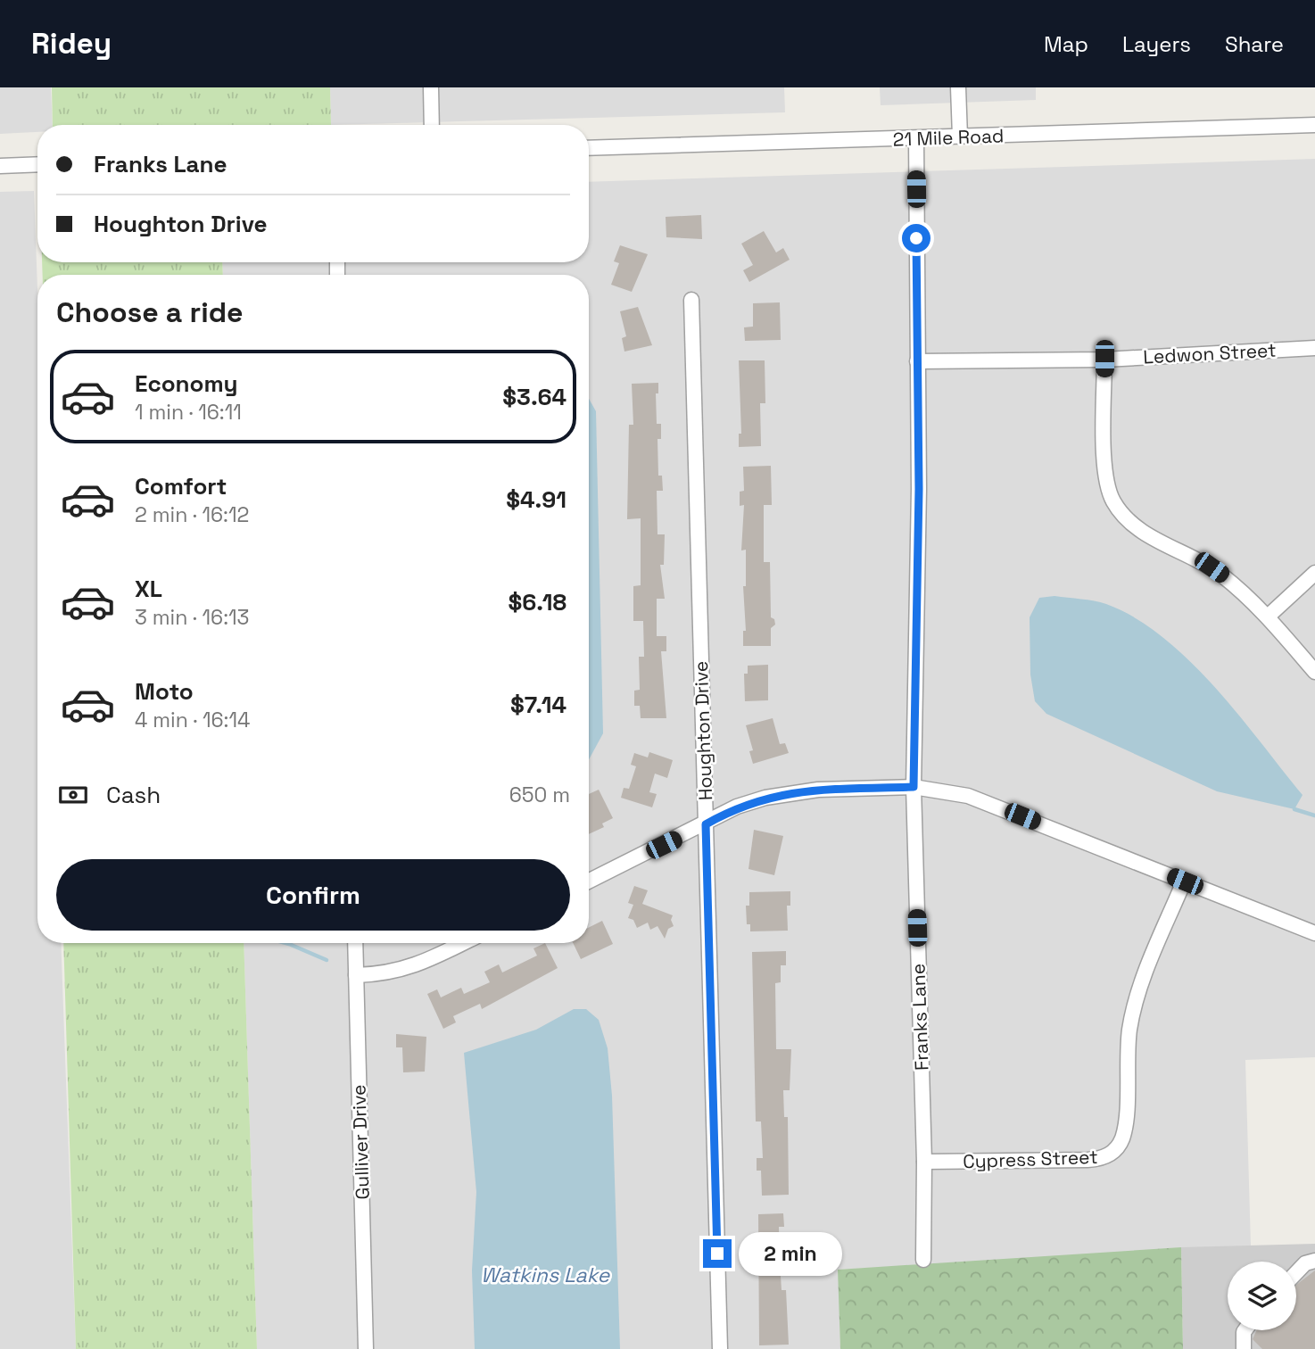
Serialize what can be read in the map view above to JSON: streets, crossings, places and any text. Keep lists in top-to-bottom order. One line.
{"streets":{"street":["21 Mile Road","Ledwon Street","Houghton Drive","Franks Lane","Gulliver Drive","Cypress Street"]},"crossings":[["21 Mile Road","Franks Lane"],["Ledwon Street","Franks Lane"],["Franks Lane","Cypress Street"]],"water":["Watkins Lake"],"page":{"header":"Ridey","nav":["Map","Layers","Share"],"banner":["Franks Lane","Houghton Drive"],"heading":"Choose a ride","list":[{"name":"Economy","note":"1 min · 16:11","value":"$3.64"},{"name":"Comfort","note":"2 min · 16:12","value":"$4.91"},{"name":"XL","note":"3 min · 16:13","value":"$6.18"},{"name":"Moto","note":"4 min · 16:14","value":"$7.14"}],"pay":["Cash","650 m"],"buttons":"Confirm","bubble":"2 min"}}
